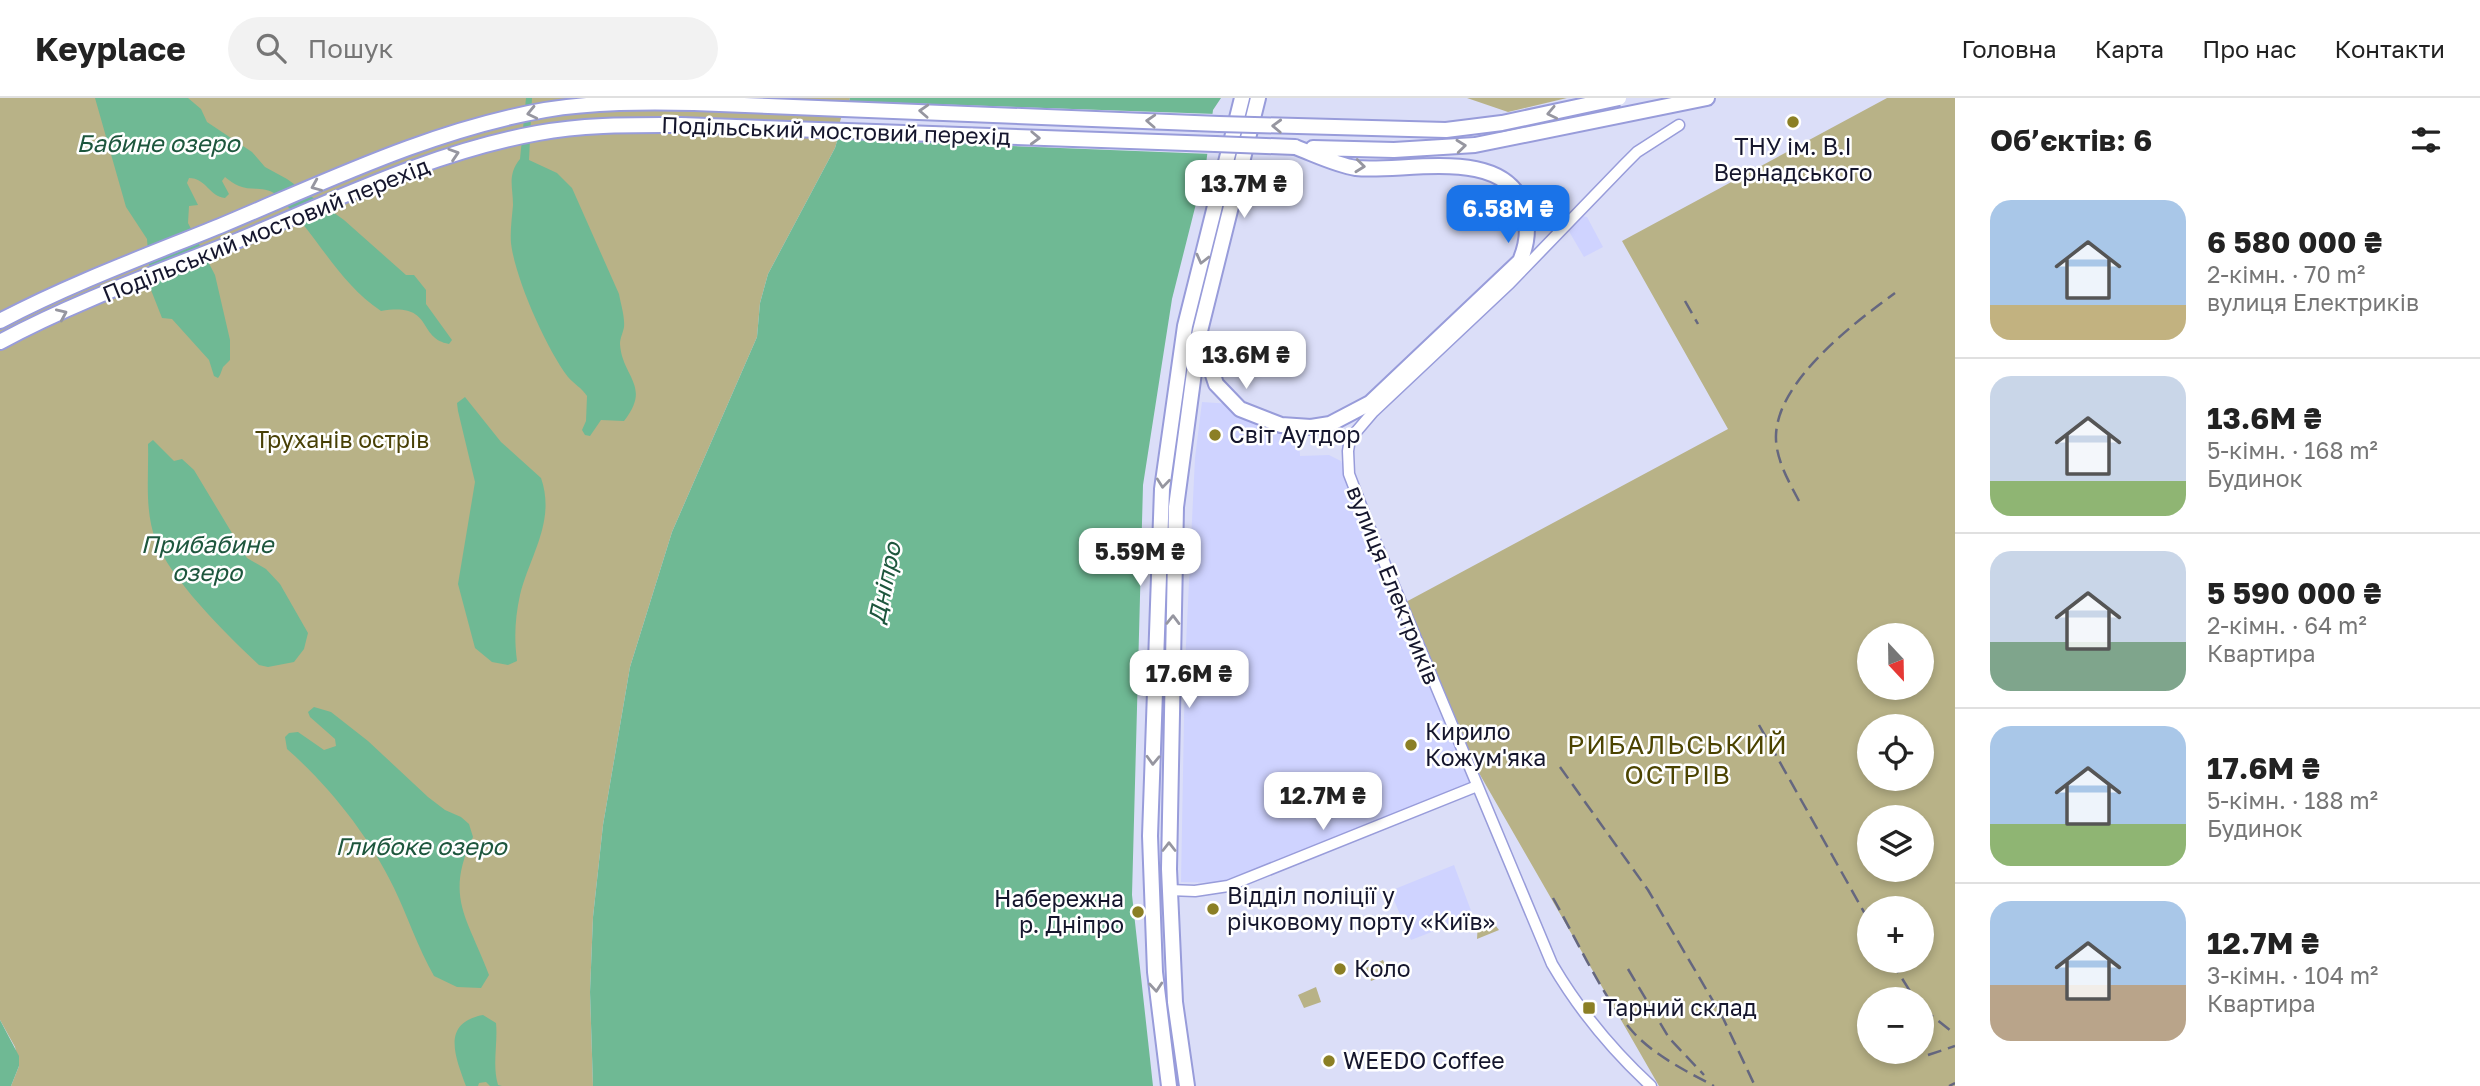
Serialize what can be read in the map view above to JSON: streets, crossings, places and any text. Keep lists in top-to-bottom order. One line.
{"streets":{"main road":["Подільський мостовий перехід"],"street":["вулиця Електриків"]},"districts":["РИБАЛЬСЬКИЙ ОСТРІВ"],"water":["Бабине озеро","Прибабине озеро","Дніпро","Глибоке озеро"],"parks":["Труханів острів"],"places":{"other":["ТНУ ім. В.І Вернадського","Світ Аутдор","Кирило Кожум'яка","Відділ поліції у річковому порту «Київ»","Набережна р. Дніпро","Коло","WEEDO Coffee"],"transit":["Тарний склад"]},"north":"bottom","page":{"header":"Keyplace","search":"Пошук","nav":["Головна","Карта","Про нас","Контакти"],"heading":"Об’єктів: 6","price":["13.7M ₴","6.58M ₴","13.6M ₴","5.59M ₴","17.6M ₴","12.7M ₴"],"list":[{"name":"6 580 000 ₴","note":"2-кімн. · 70 m² · вулиця Електриків"},{"name":"13.6M ₴","note":"5-кімн. · 168 m² · Будинок"},{"name":"5 590 000 ₴","note":"2-кімн. · 64 m² · Квартира"},{"name":"17.6M ₴","note":"5-кімн. · 188 m² · Будинок"},{"name":"12.7M ₴","note":"3-кімн. · 104 m² · Квартира"}],"map_buttons":["+","−"]}}
